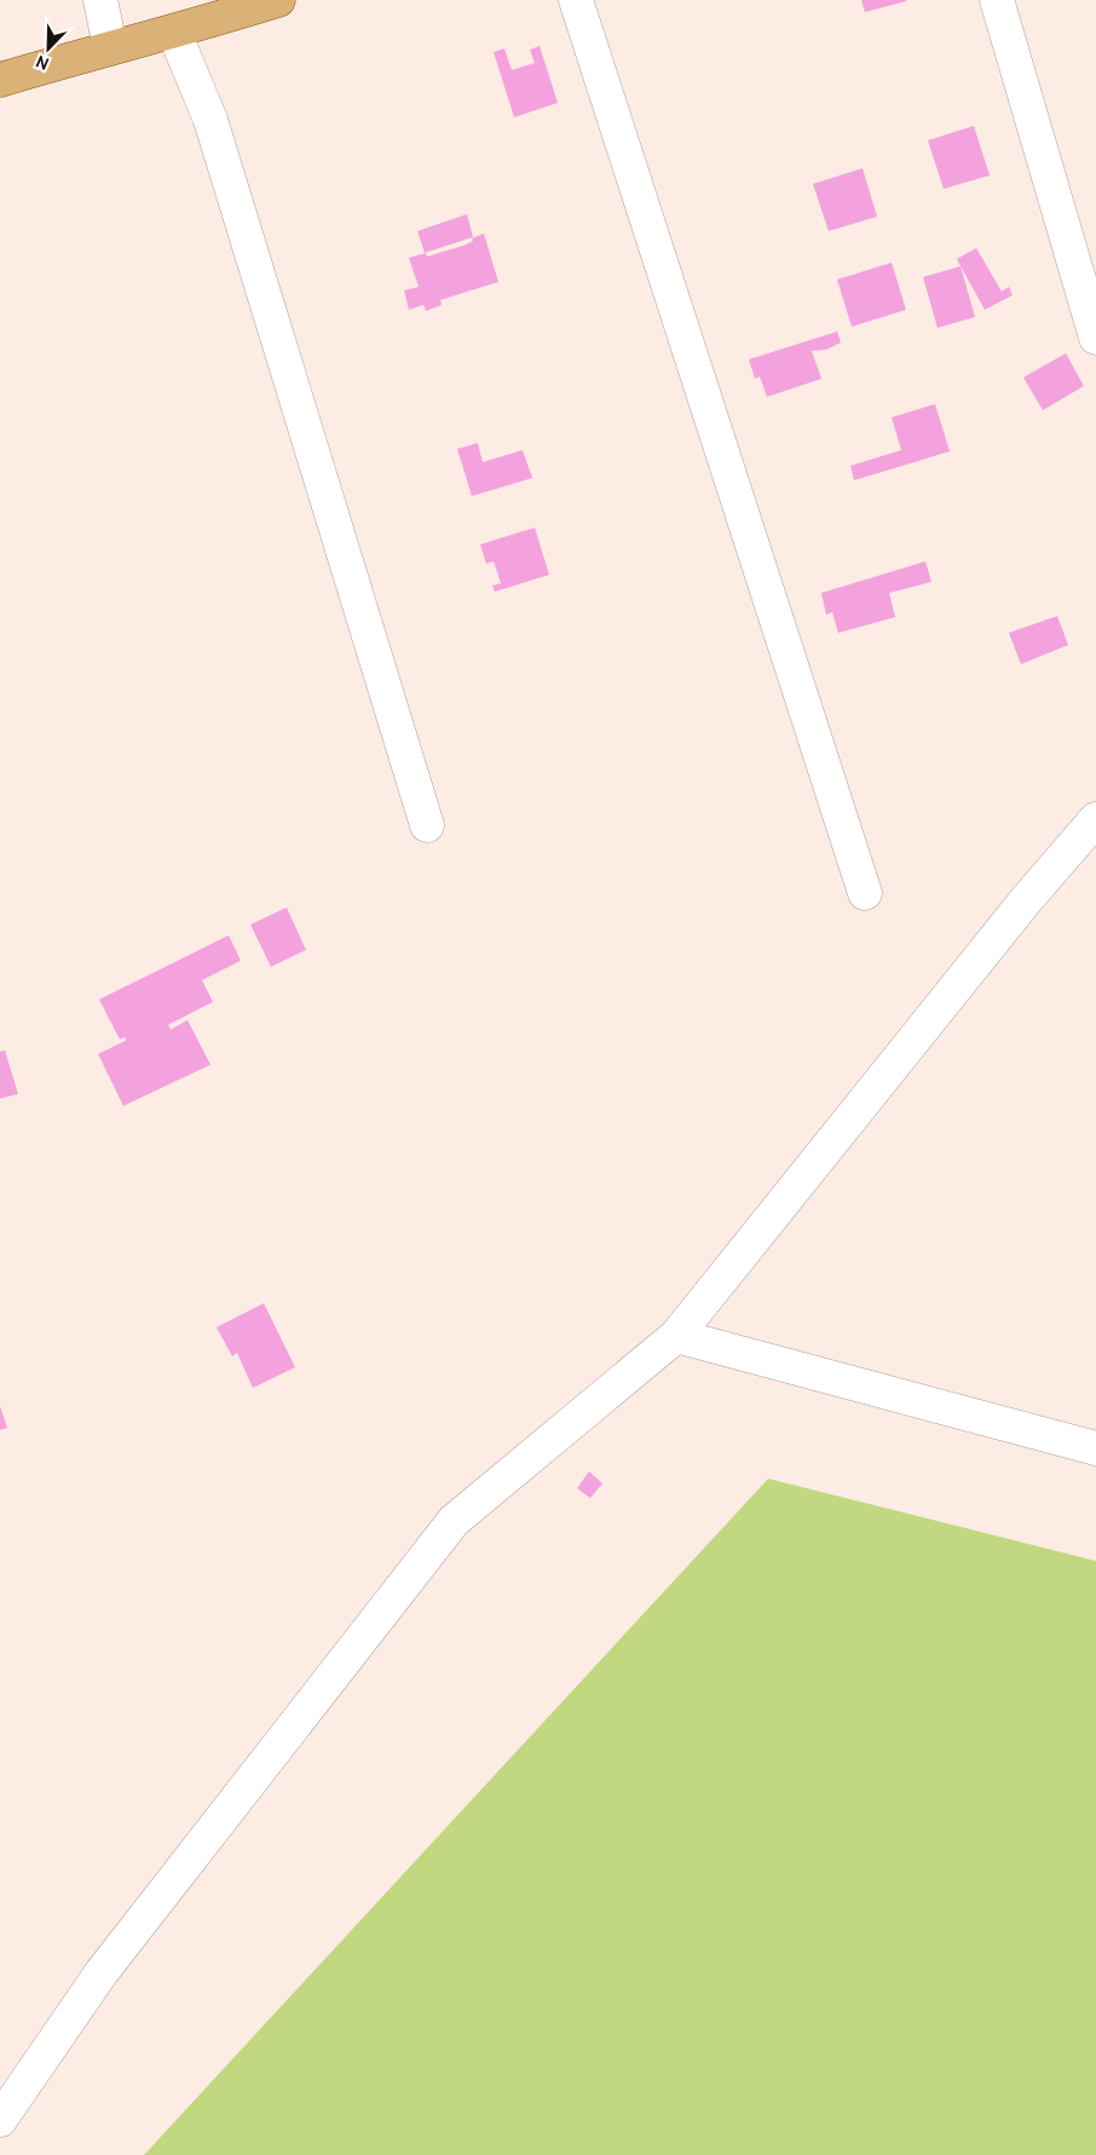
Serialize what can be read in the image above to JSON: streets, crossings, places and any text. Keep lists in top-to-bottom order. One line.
{"north":"bottom left"}
